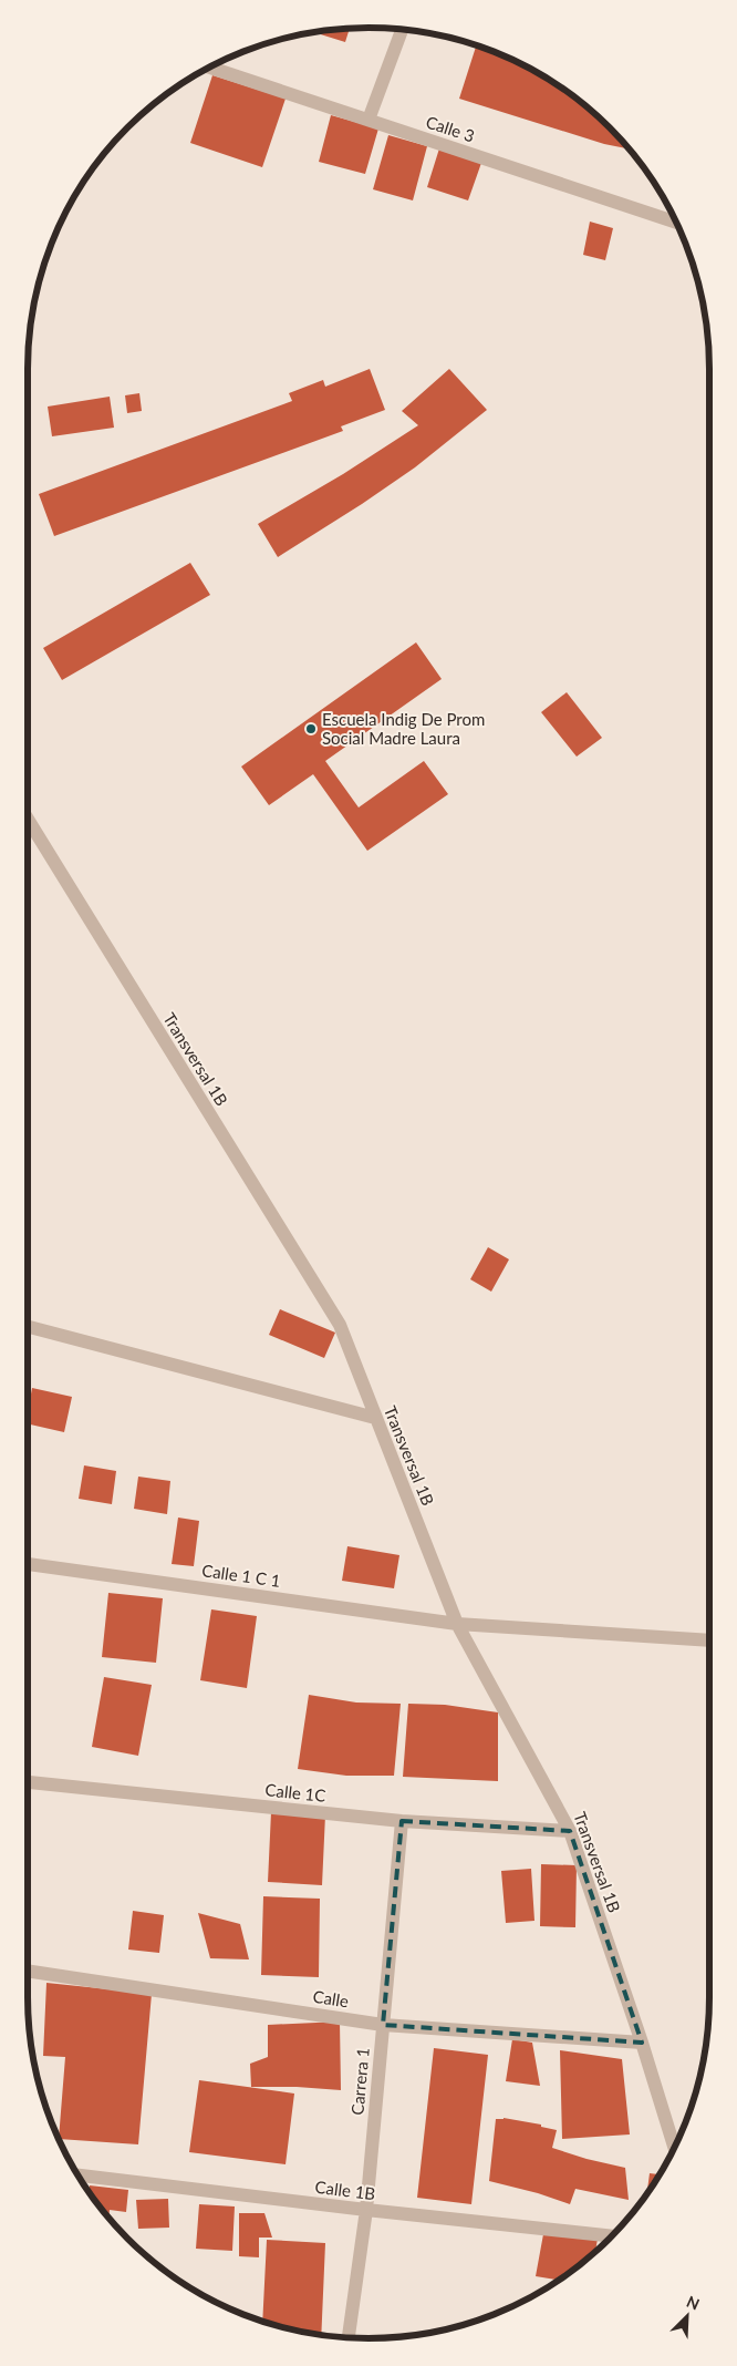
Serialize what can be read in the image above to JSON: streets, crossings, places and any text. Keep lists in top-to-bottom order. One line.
{"streets":{"street":["Calle 3","Transversal 1B","Calle 1 C 1","Calle 1C","Calle","Carrera 1","Calle 1B"]},"crossings":[["Transversal 1B","Calle 1 C 1"],["Transversal 1B","Calle 1C"],["Transversal 1B","Calle"],["Calle 1C","Carrera 1"],["Calle","Carrera 1"],["Carrera 1","Calle 1B"]],"places":["Escuela Indig De Prom Social Madre Laura"],"north":"top right"}
